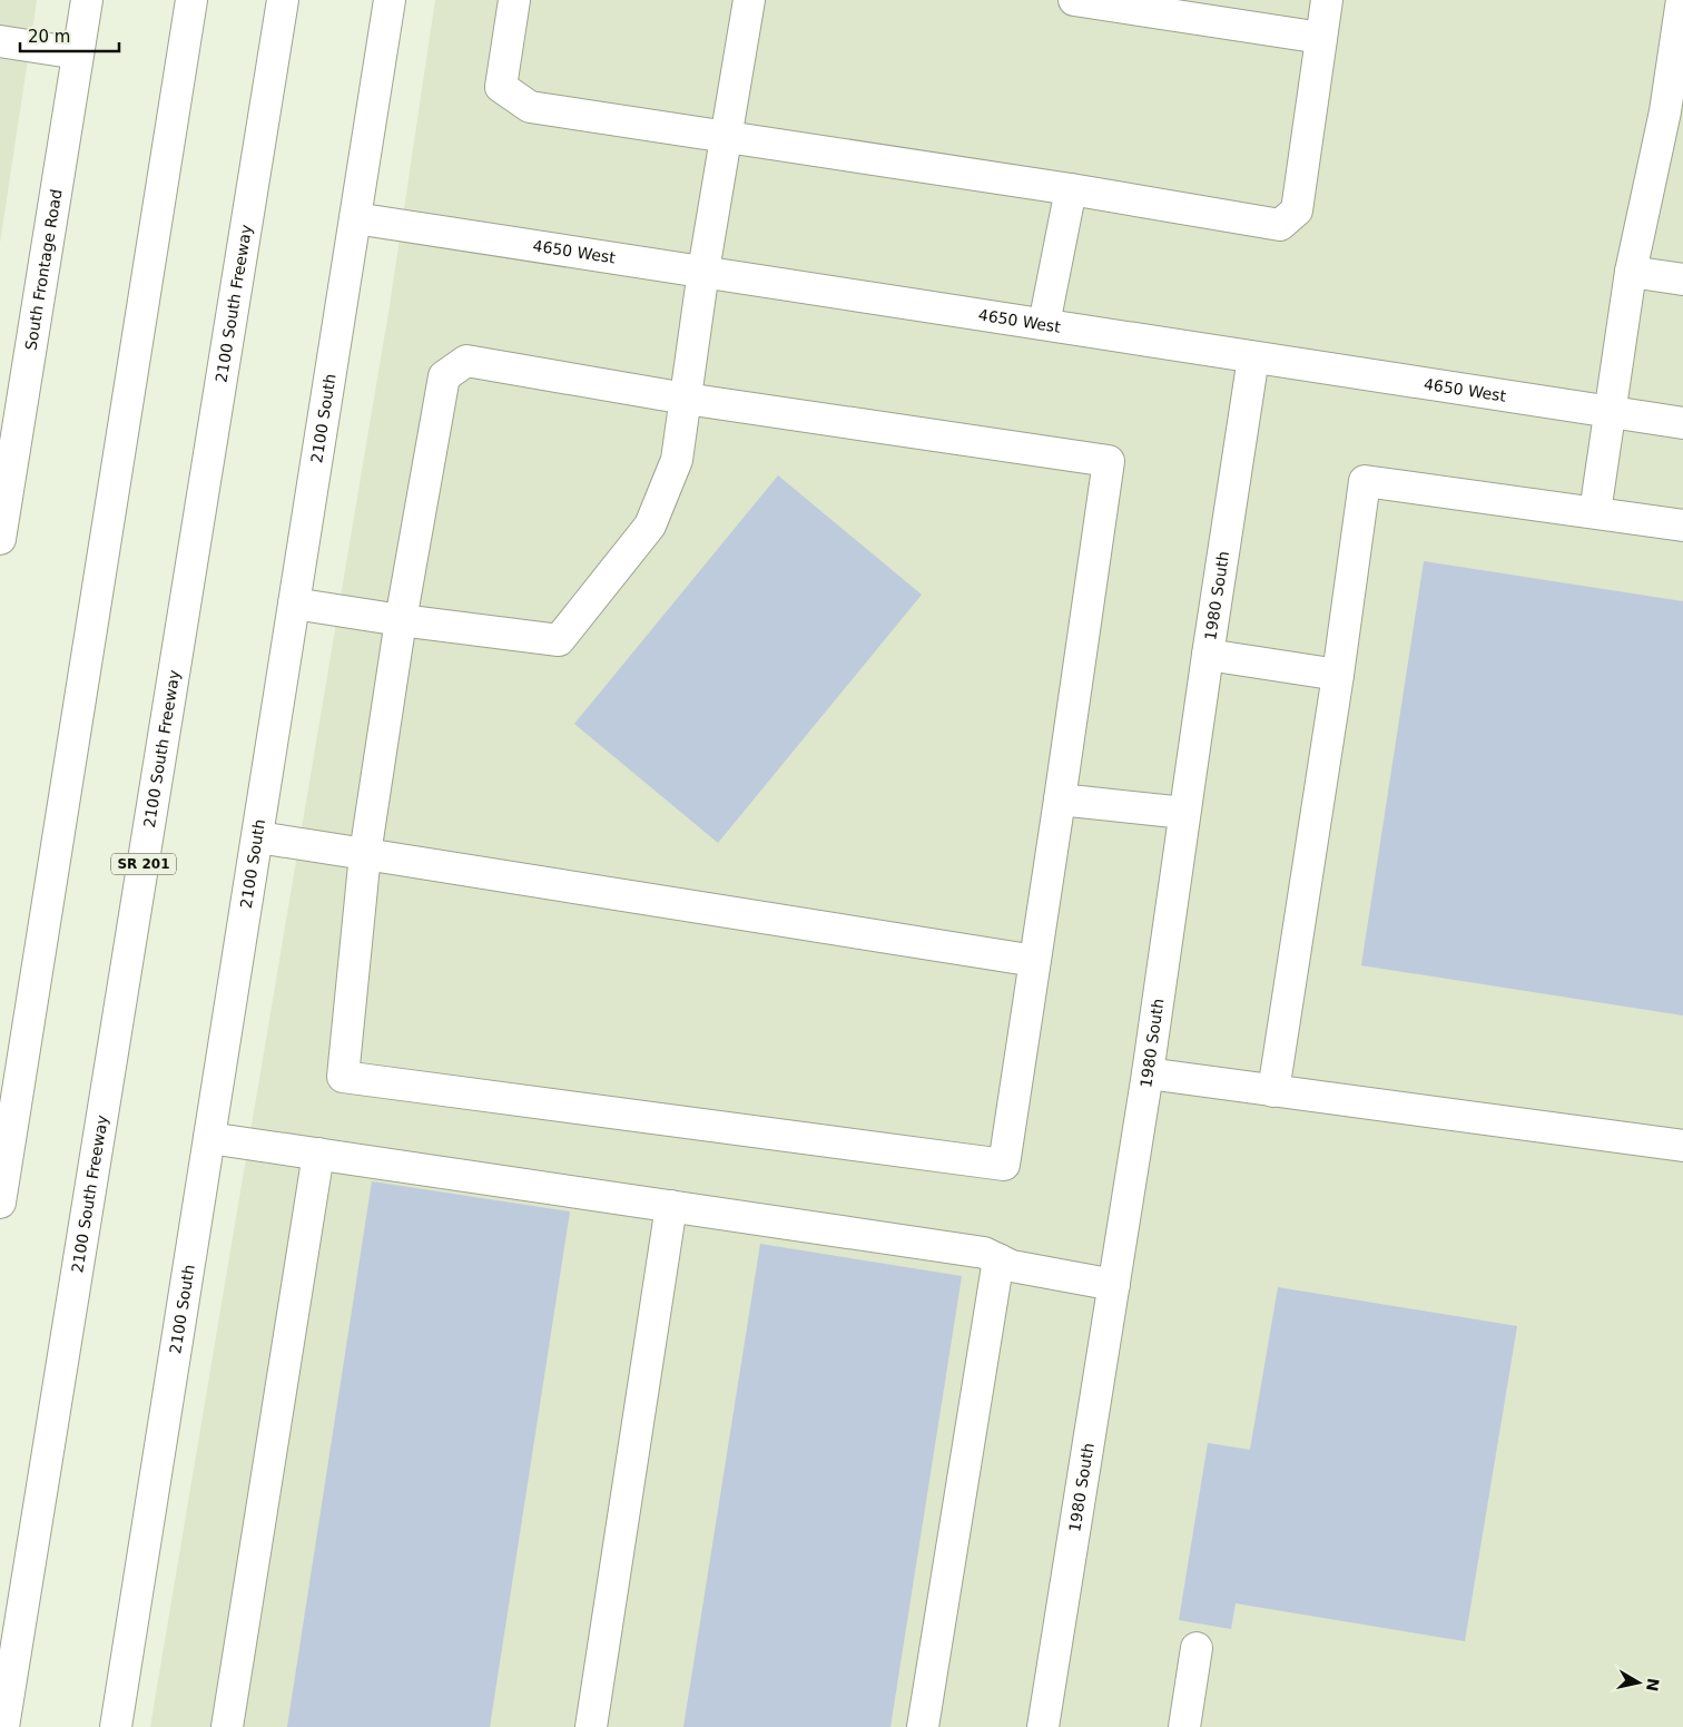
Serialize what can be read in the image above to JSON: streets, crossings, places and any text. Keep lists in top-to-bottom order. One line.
{"streets":{"main road":["4650 West","South Frontage Road","2100 South Freeway","2100 South","1980 South","SR 201"]},"crossings":[["4650 West","2100 South"],["4650 West","1980 South"]],"scale_bar":"20 m","north":"right"}
